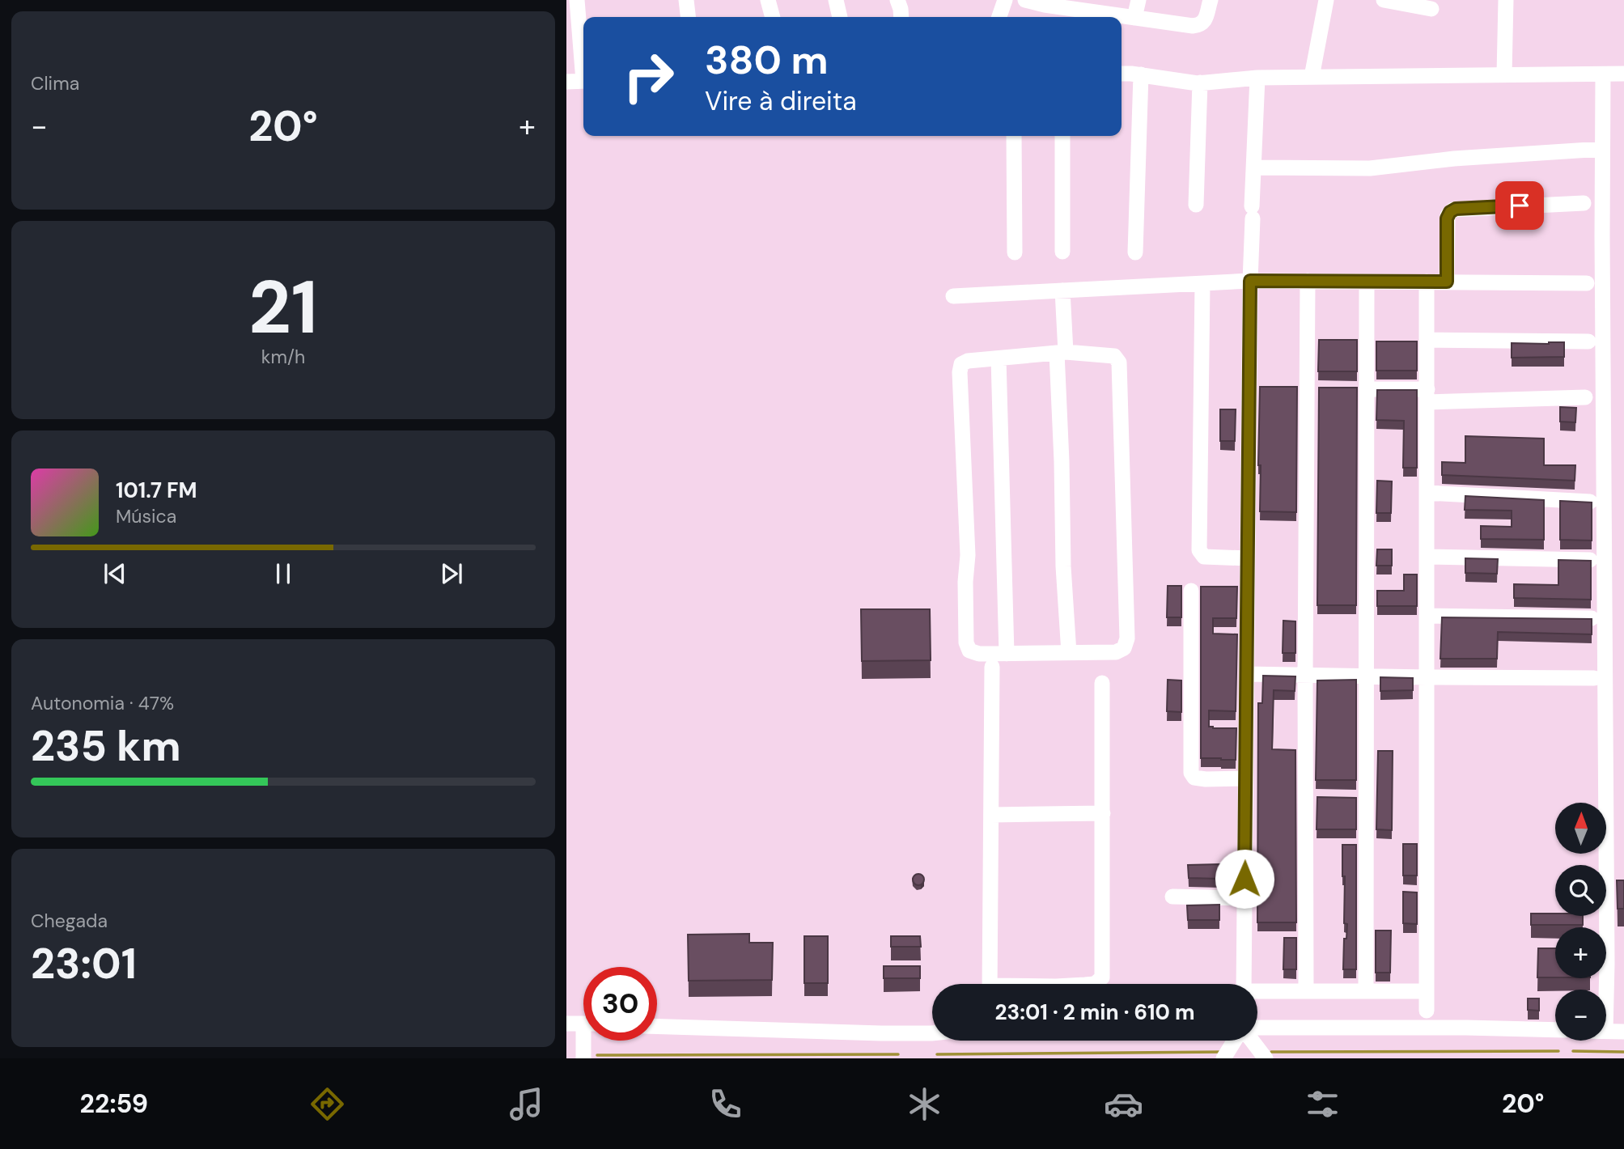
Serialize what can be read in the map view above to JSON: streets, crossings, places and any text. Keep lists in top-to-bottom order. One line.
{"north":"top","page":{"tile":["Clima",["21","km/h"],["Autonomia · 47%","235 km"],["Chegada","23:01"]],"turn":["380 m","Vire à direita"],"heat":["−","20°","+"],"song":["101.7 FM","Música"],"map_buttons":["+","−"],"limit":"30","trip":"23:01 · 2 min · 610 m","tabs":["22:59","20°"]}}
